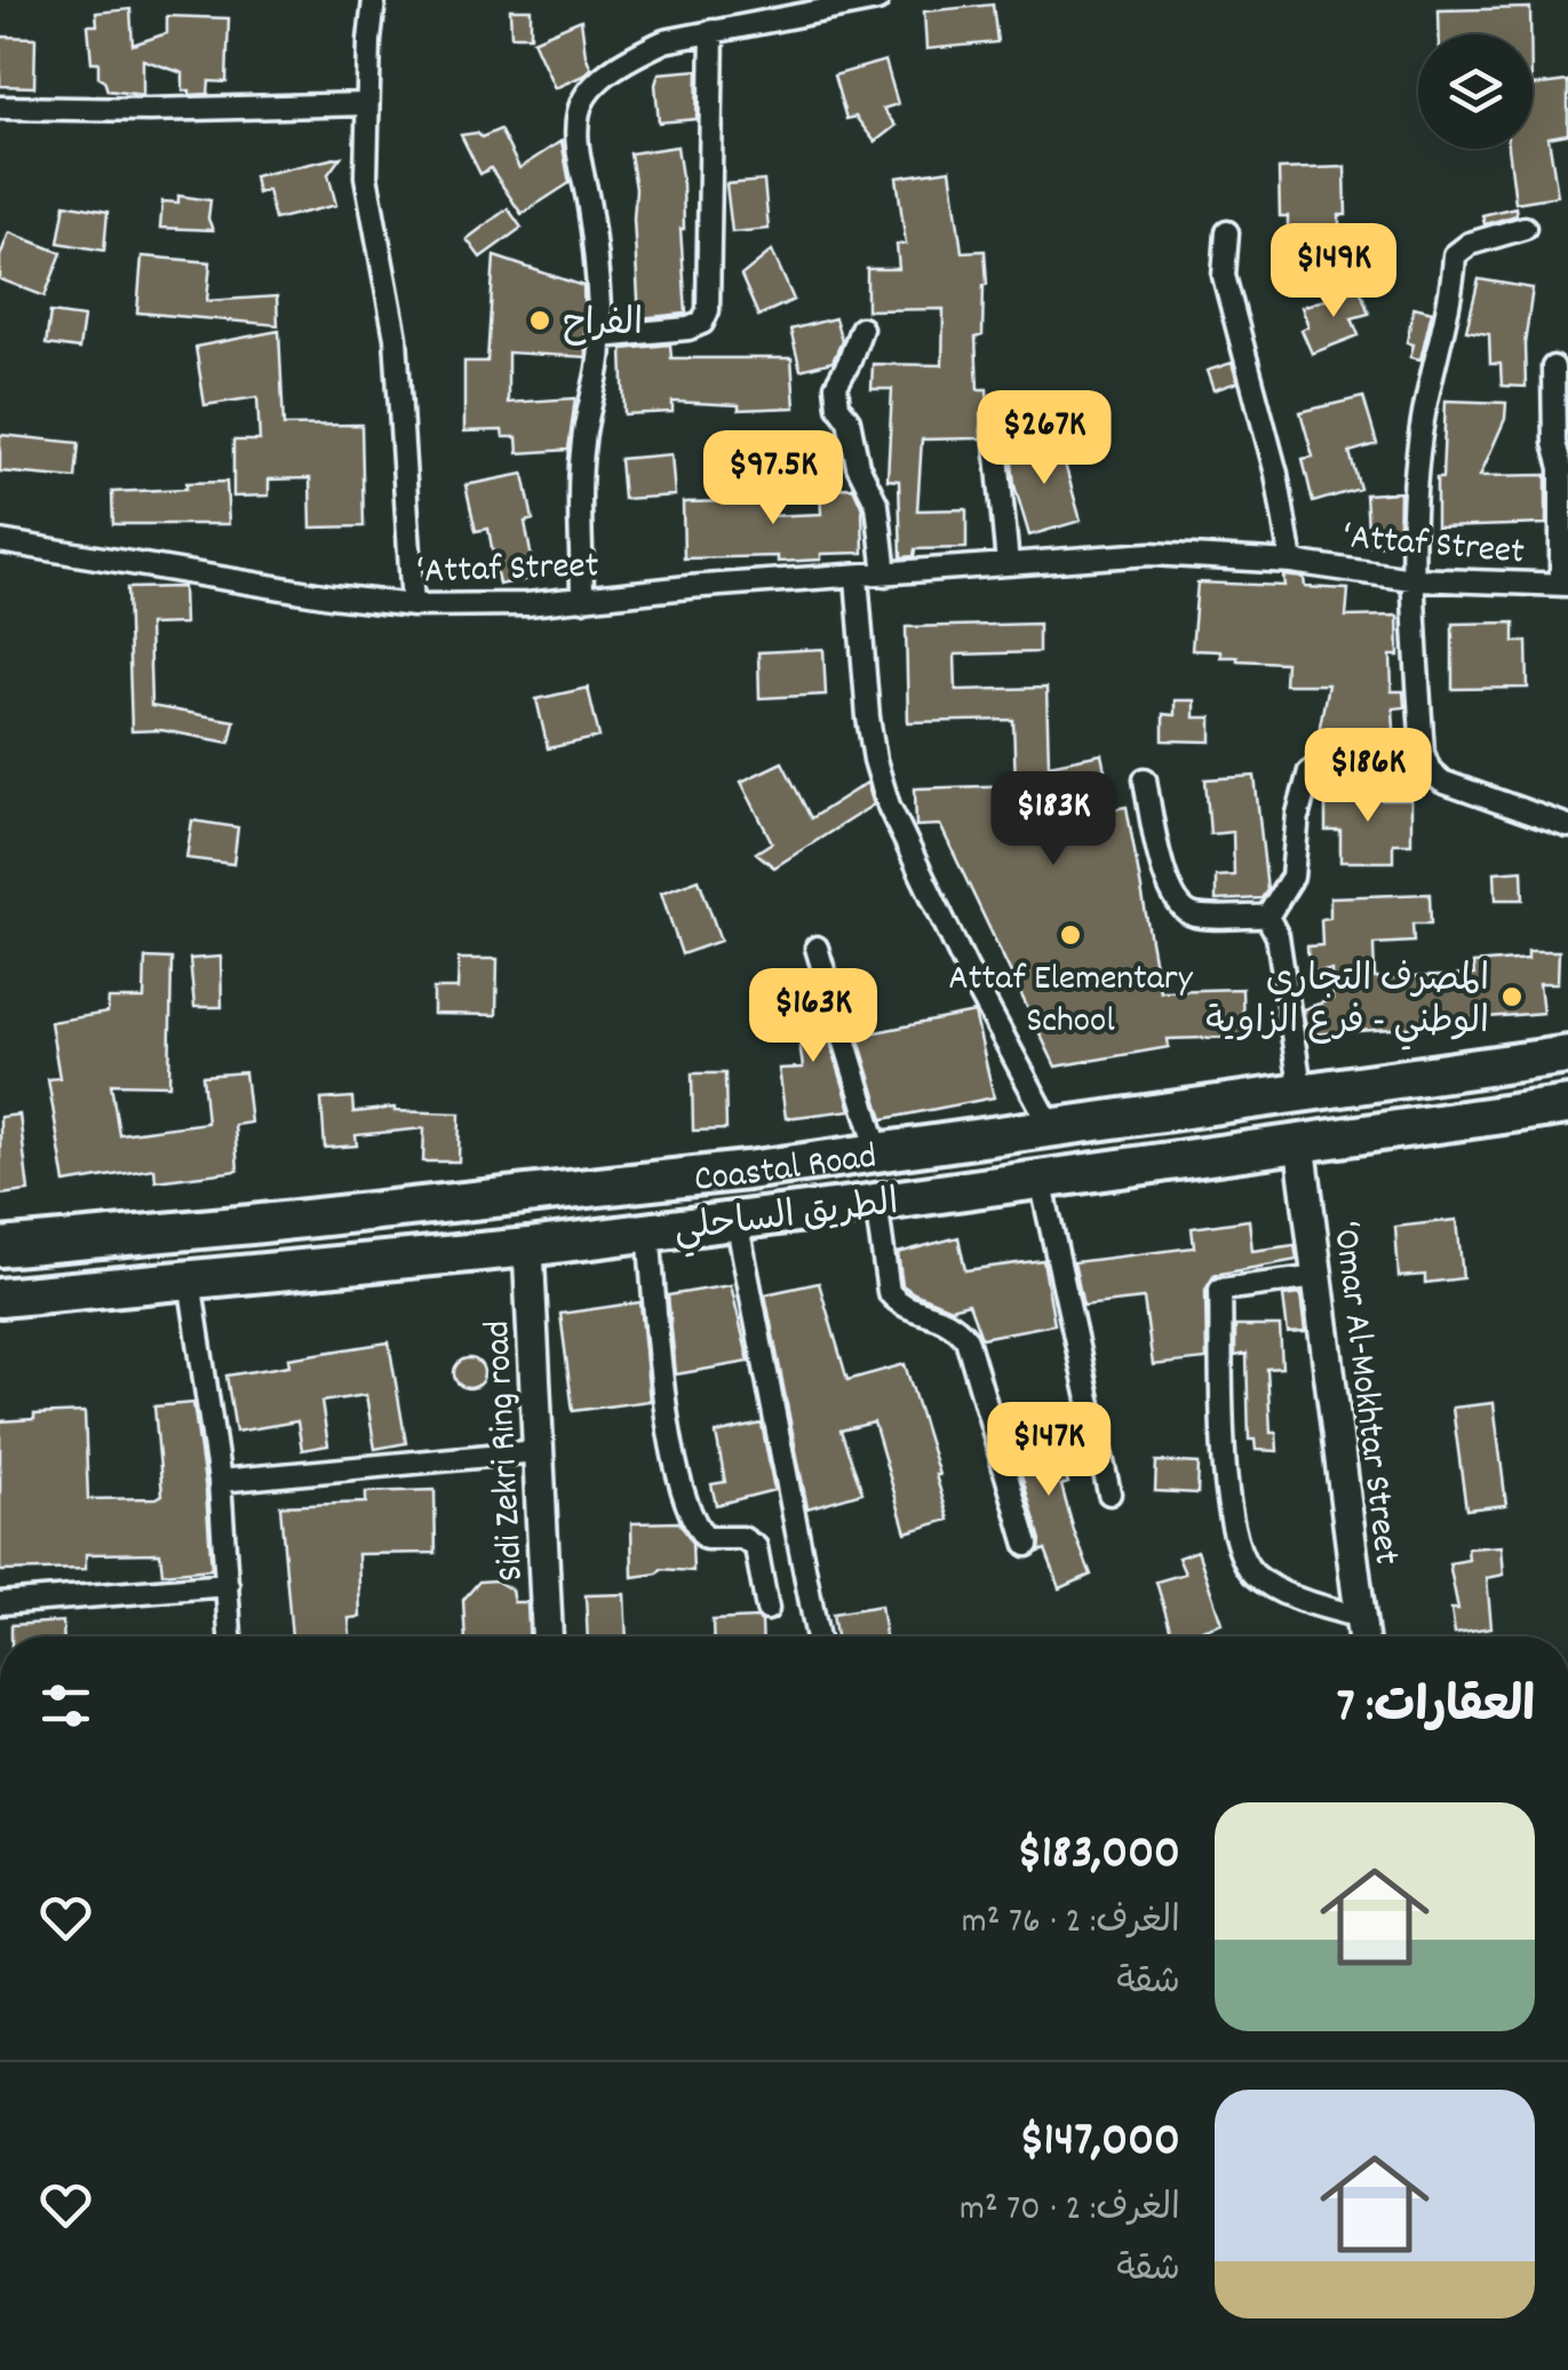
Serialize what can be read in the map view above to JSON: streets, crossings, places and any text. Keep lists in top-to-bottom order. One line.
{"streets":{"highway":["Coastal Road","الطريق الساحلي"],"street":["‘Attaf Street","‘Omar Al-Mokhtar Street","Sidi Zekri Ring road"]},"crossings":[["الطريق الساحلي","‘Omar Al-Mokhtar Street"],["الطريق الساحلي","Sidi Zekri Ring road"]],"places":["الفراح","Attaf Elementary School","المصرف التجاري الوطني - فرع الزاوية"],"page":{"price":["$149K","$267K","$97.5K","$186K","$183K","$163K","$147K"],"heading":"العقارات: 7","list":[{"name":"$183,000","note":"الغرف: 2 · 76 m² · شقة"},{"name":"$147,000","note":"الغرف: 2 · 70 m² · شقة"}]}}
